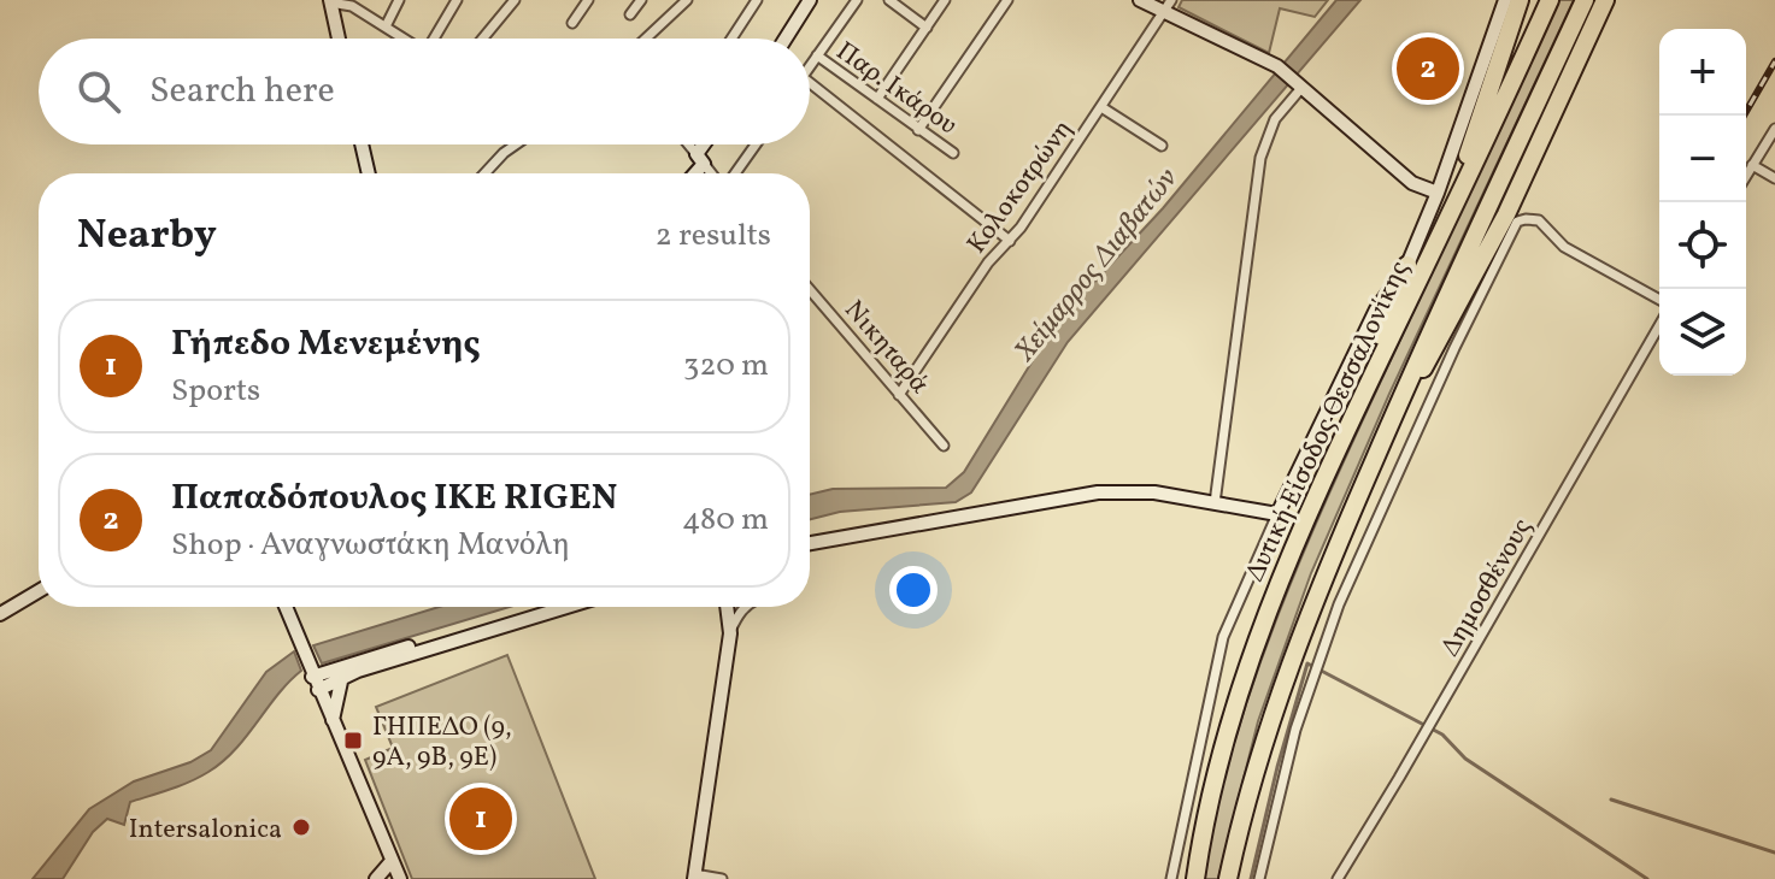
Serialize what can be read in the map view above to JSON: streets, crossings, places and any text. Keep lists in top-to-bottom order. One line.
{"streets":{"highway":["Δυτική Είσοδος Θεσσαλονίκης"],"street":["Παρ. Ικάρου","Κολοκοτρώνη","Νικηταρά","Δημοσθένους"]},"crossings":[["Κολοκοτρώνη","Νικηταρά"]],"water":["Χείμαρρος Διαβατών"],"places":{"transit":["ΓΗΠΕΔΟ (9, 9Α, 9Β, 9Ε)"],"other":["Intersalonica"]},"page":{"map_buttons":["+","−"],"pins":["2","1"],"search":"Search here","heading":["Nearby","2 results"],"list":[{"mark":"1","name":"Γήπεδο Μενεμένης","note":"Sports","value":"320 m"},{"mark":"2","name":"Παπαδόπουλος ΙΚΕ RIGEN","note":"Shop · Αναγνωστάκη Μανόλη","value":"480 m"}]}}
